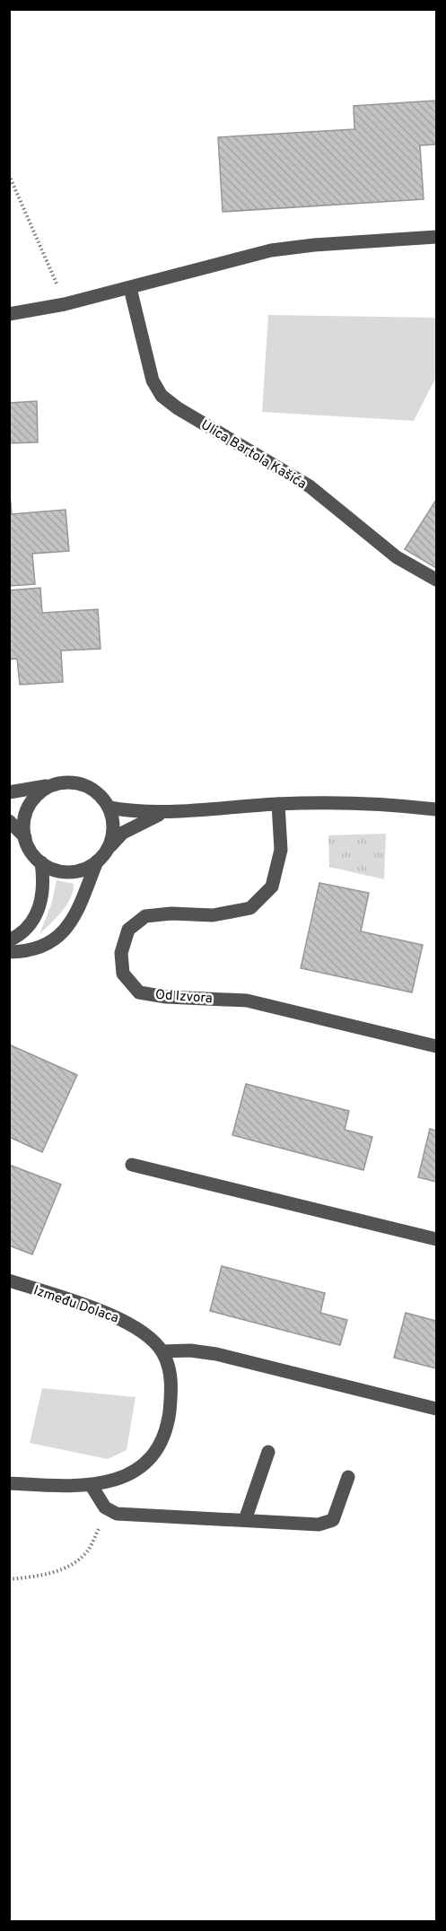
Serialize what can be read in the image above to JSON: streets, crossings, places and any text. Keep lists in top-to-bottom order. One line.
{"streets":{"street":["Ulica Bartola Kašića","Od Izvora","Između Dolaca"]}}
